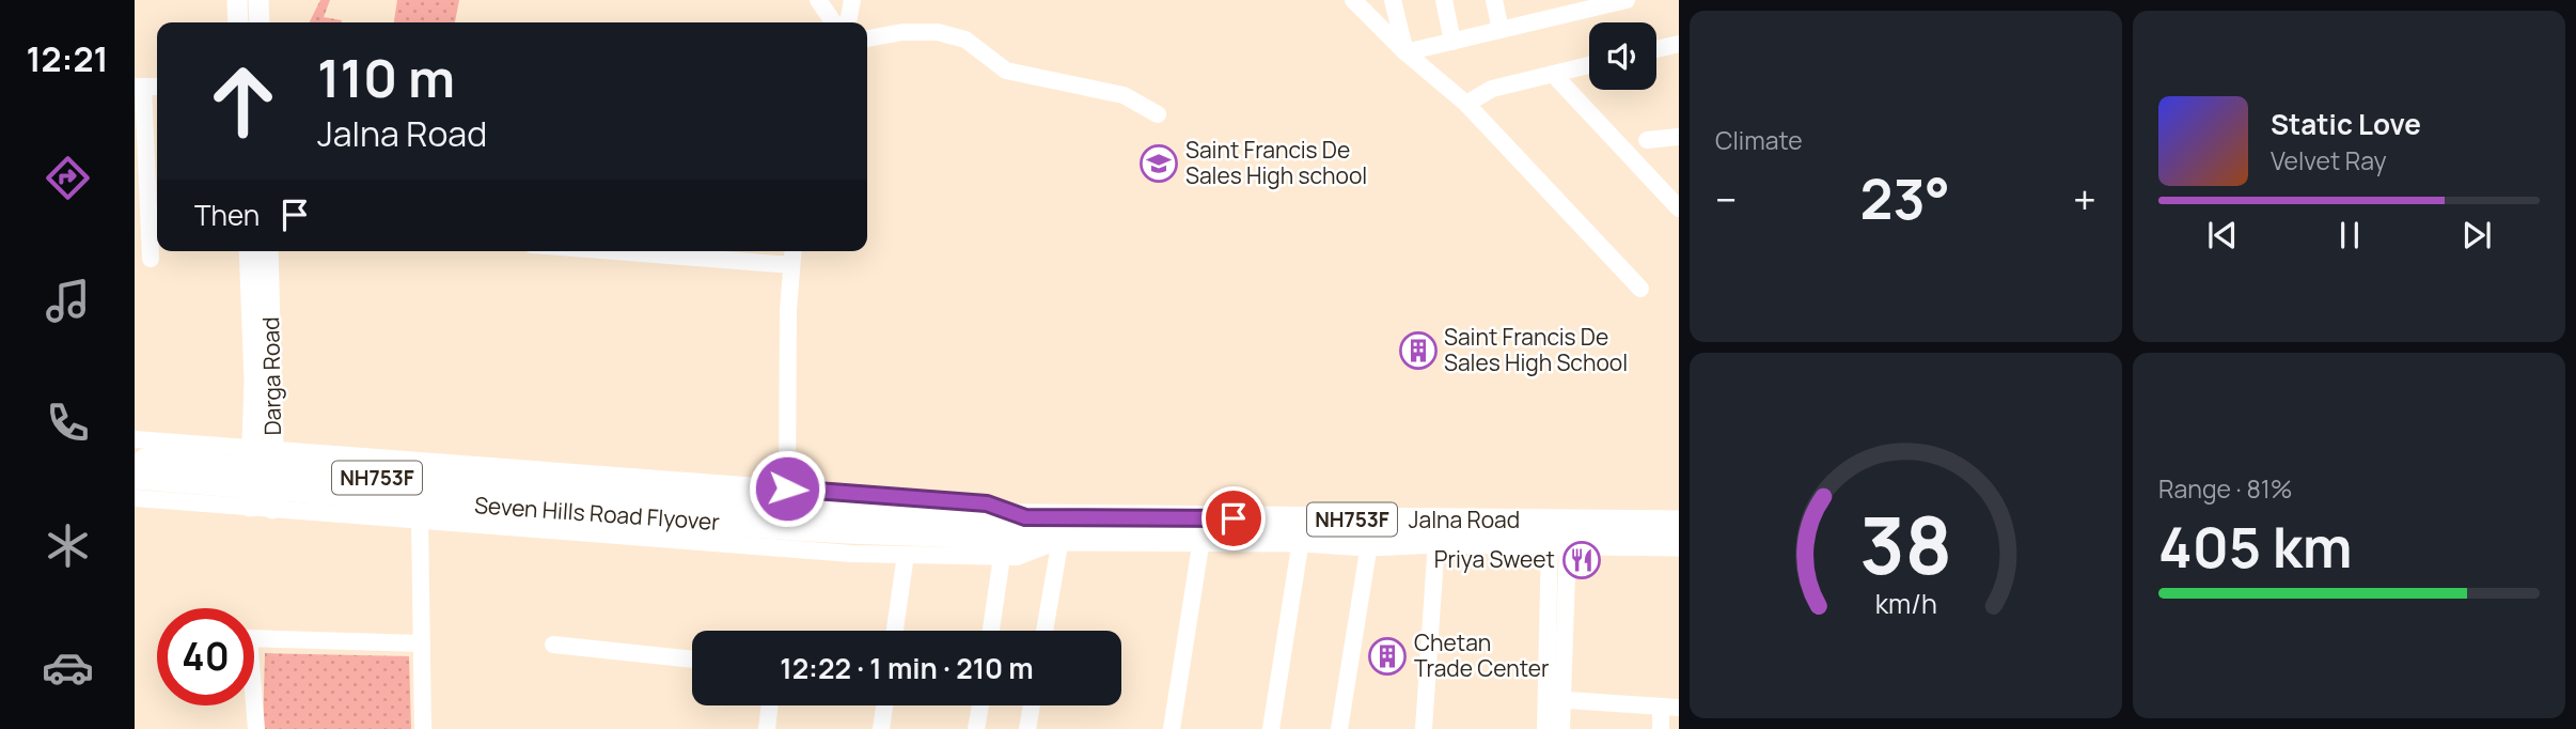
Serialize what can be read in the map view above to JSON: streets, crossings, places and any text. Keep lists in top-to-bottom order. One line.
{"streets":{"highway":["NH753F","Seven Hills Road Flyover","Jalna Road"],"main road":["Darga Road"]},"crossings":[["Seven Hills Road Flyover","Jalna Road"]],"places":{"school or university":["Saint Francis De Sales High school"],"building":["Saint Francis De Sales High School","Chetan Trade Center"],"restaurant":["Priya Sweet"]},"page":{"tabs":"12:21","tile":["Climate",["Range · 81%","405 km"]],"turn":["110 m","Jalna Road"],"song":["Static Love","Velvet Ray"],"heat":["−","23°","+"],"then":"Then","limit":"40","trip":"12:22 · 1 min · 210 m","gauge":["38","km/h"]}}
